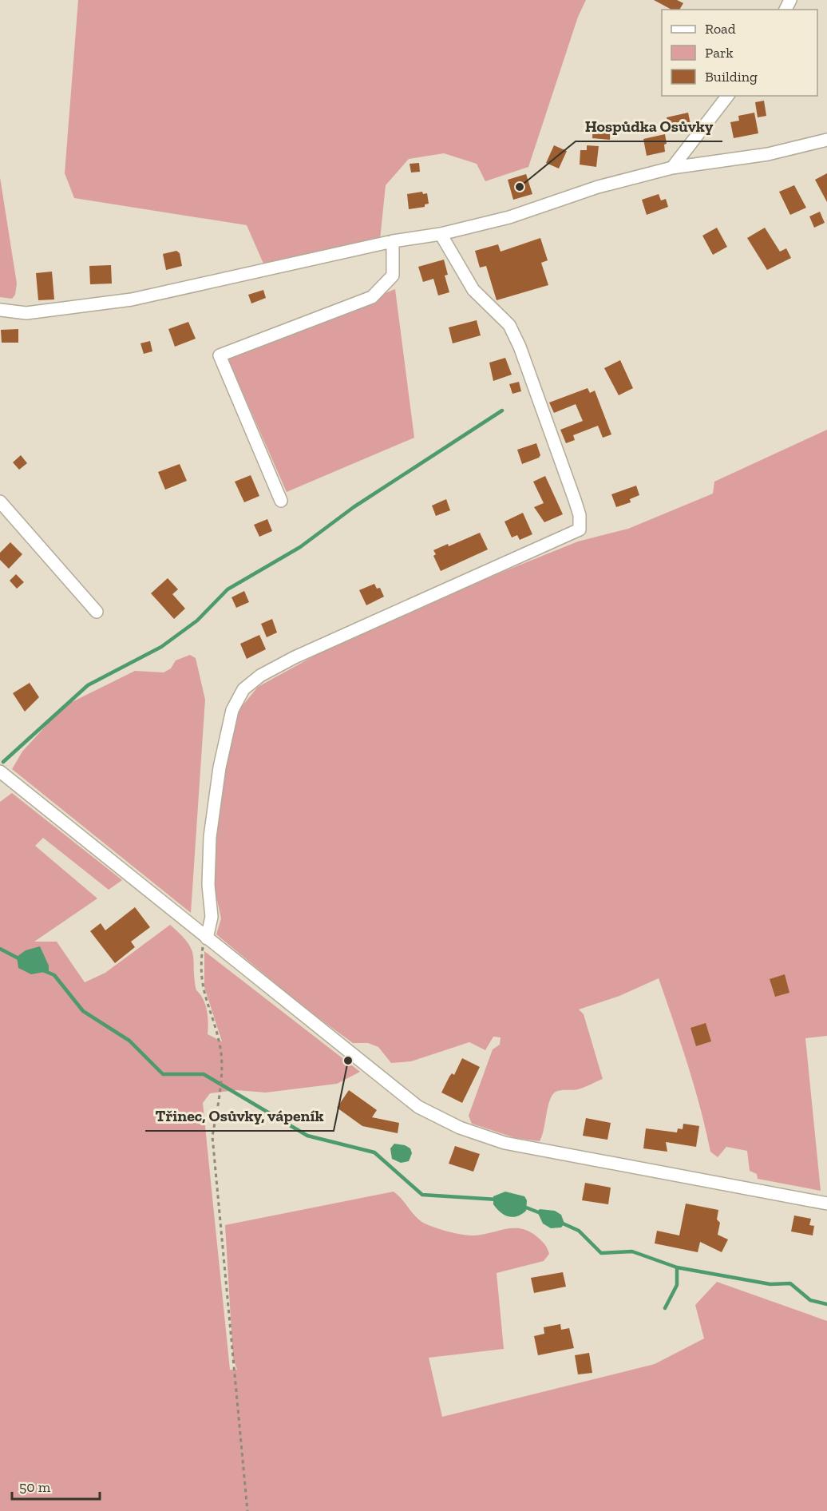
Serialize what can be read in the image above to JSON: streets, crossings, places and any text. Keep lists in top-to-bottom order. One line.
{"places":["Hospůdka Osůvky","Třinec, Osůvky, vápeník"],"legend":["Road","Park","Building"],"scale_bar":"50 m"}
